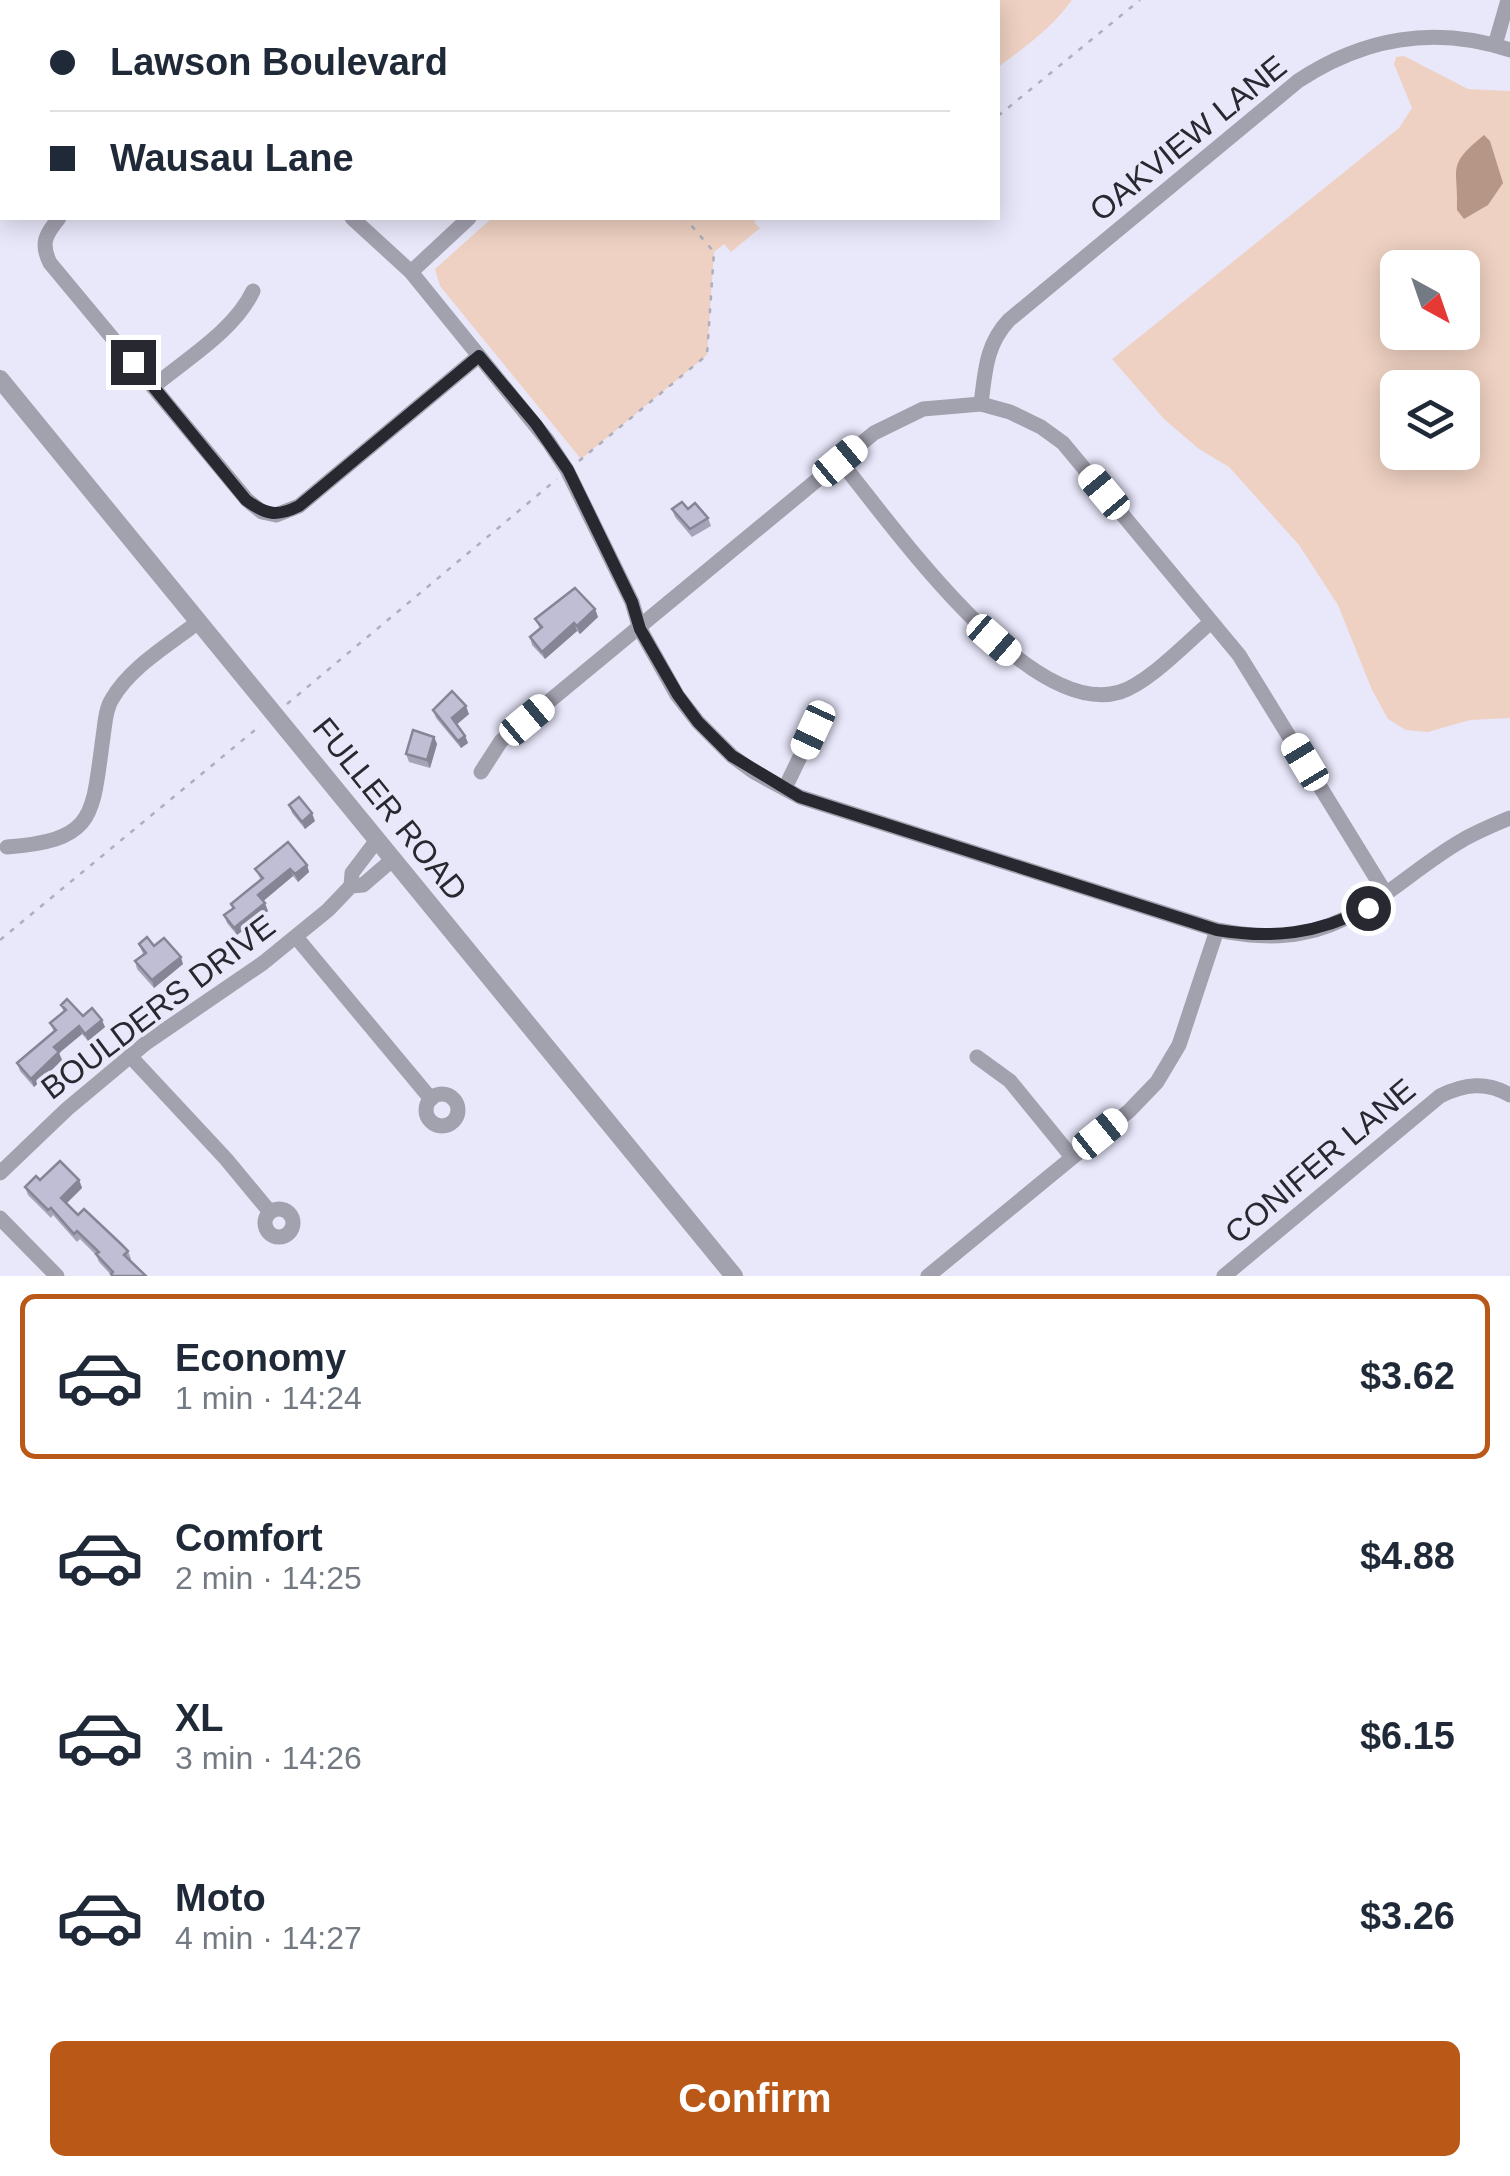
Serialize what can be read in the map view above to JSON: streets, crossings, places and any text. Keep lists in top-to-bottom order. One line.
{"streets":{"street":["OAKVIEW LANE","FULLER ROAD","BOULDERS DRIVE","CONIFER LANE"]},"crossings":[["FULLER ROAD","BOULDERS DRIVE"]],"north":"bottom right","page":{"banner":["Lawson Boulevard","Wausau Lane"],"list":[{"name":"Economy","note":"1 min · 14:24","value":"$3.62"},{"name":"Comfort","note":"2 min · 14:25","value":"$4.88"},{"name":"XL","note":"3 min · 14:26","value":"$6.15"},{"name":"Moto","note":"4 min · 14:27","value":"$3.26"}],"buttons":"Confirm"}}
